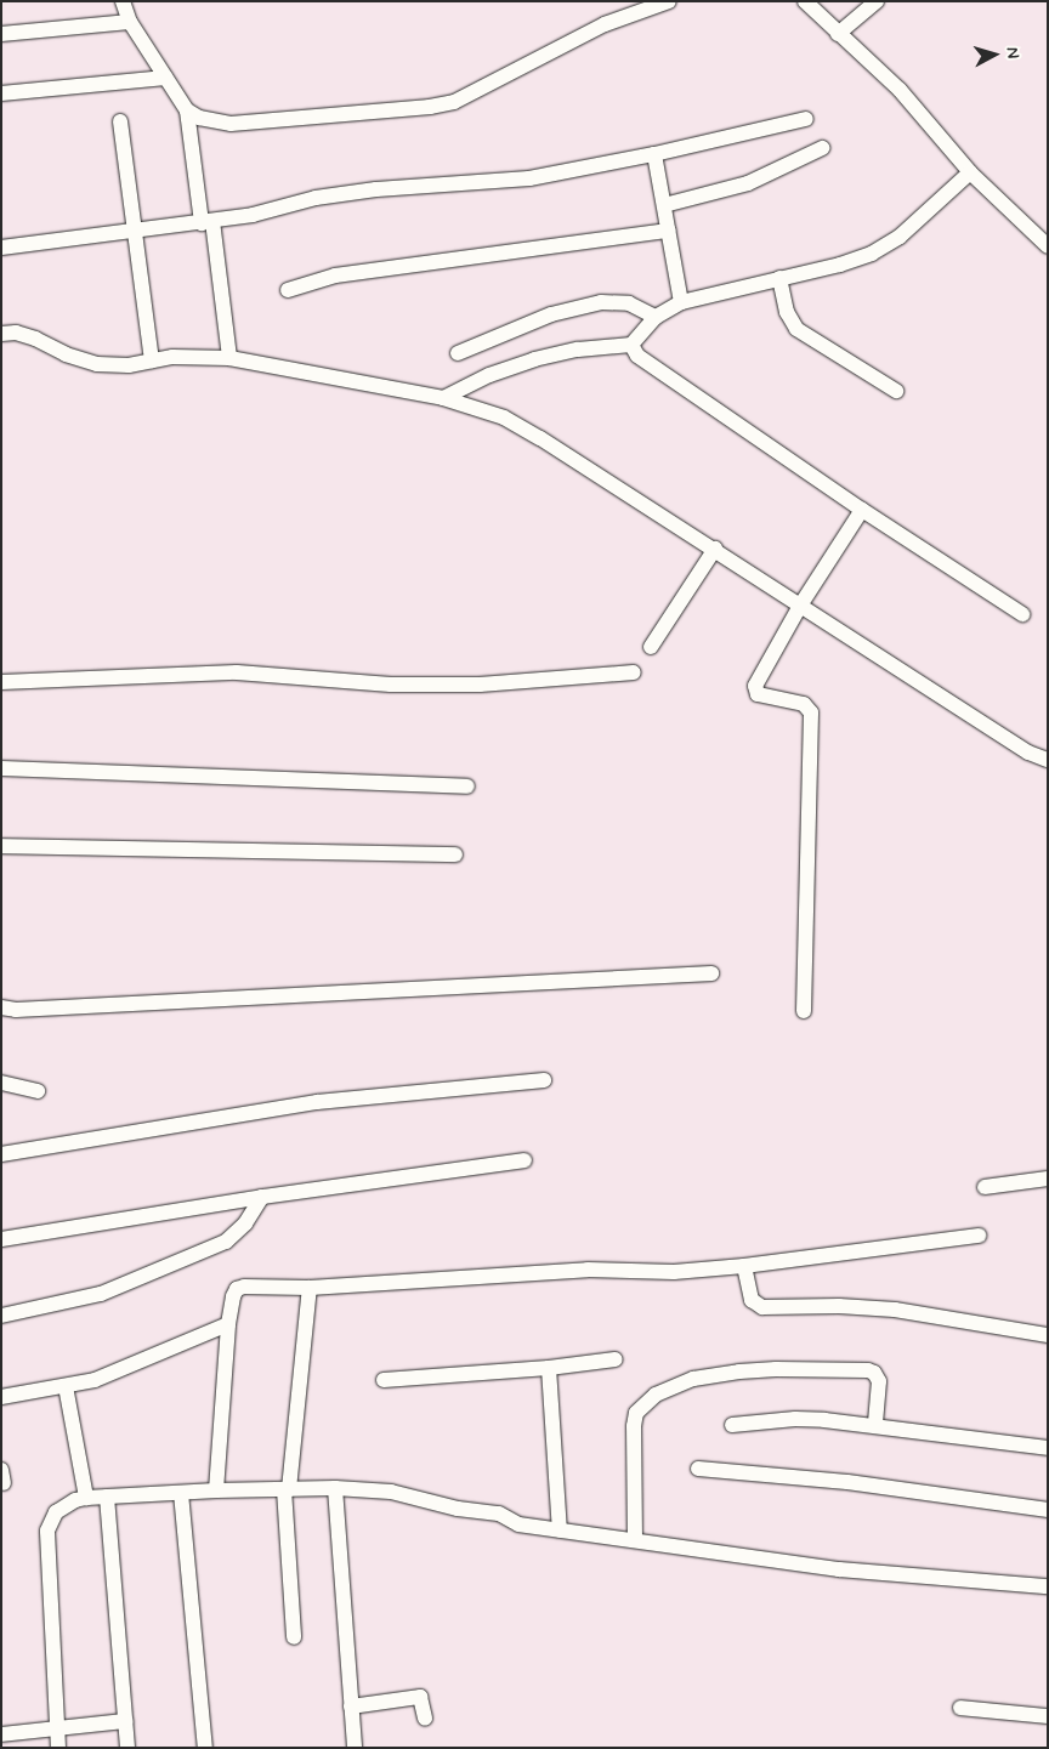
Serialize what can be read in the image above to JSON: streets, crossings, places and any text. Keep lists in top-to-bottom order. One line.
{"north":"right"}
